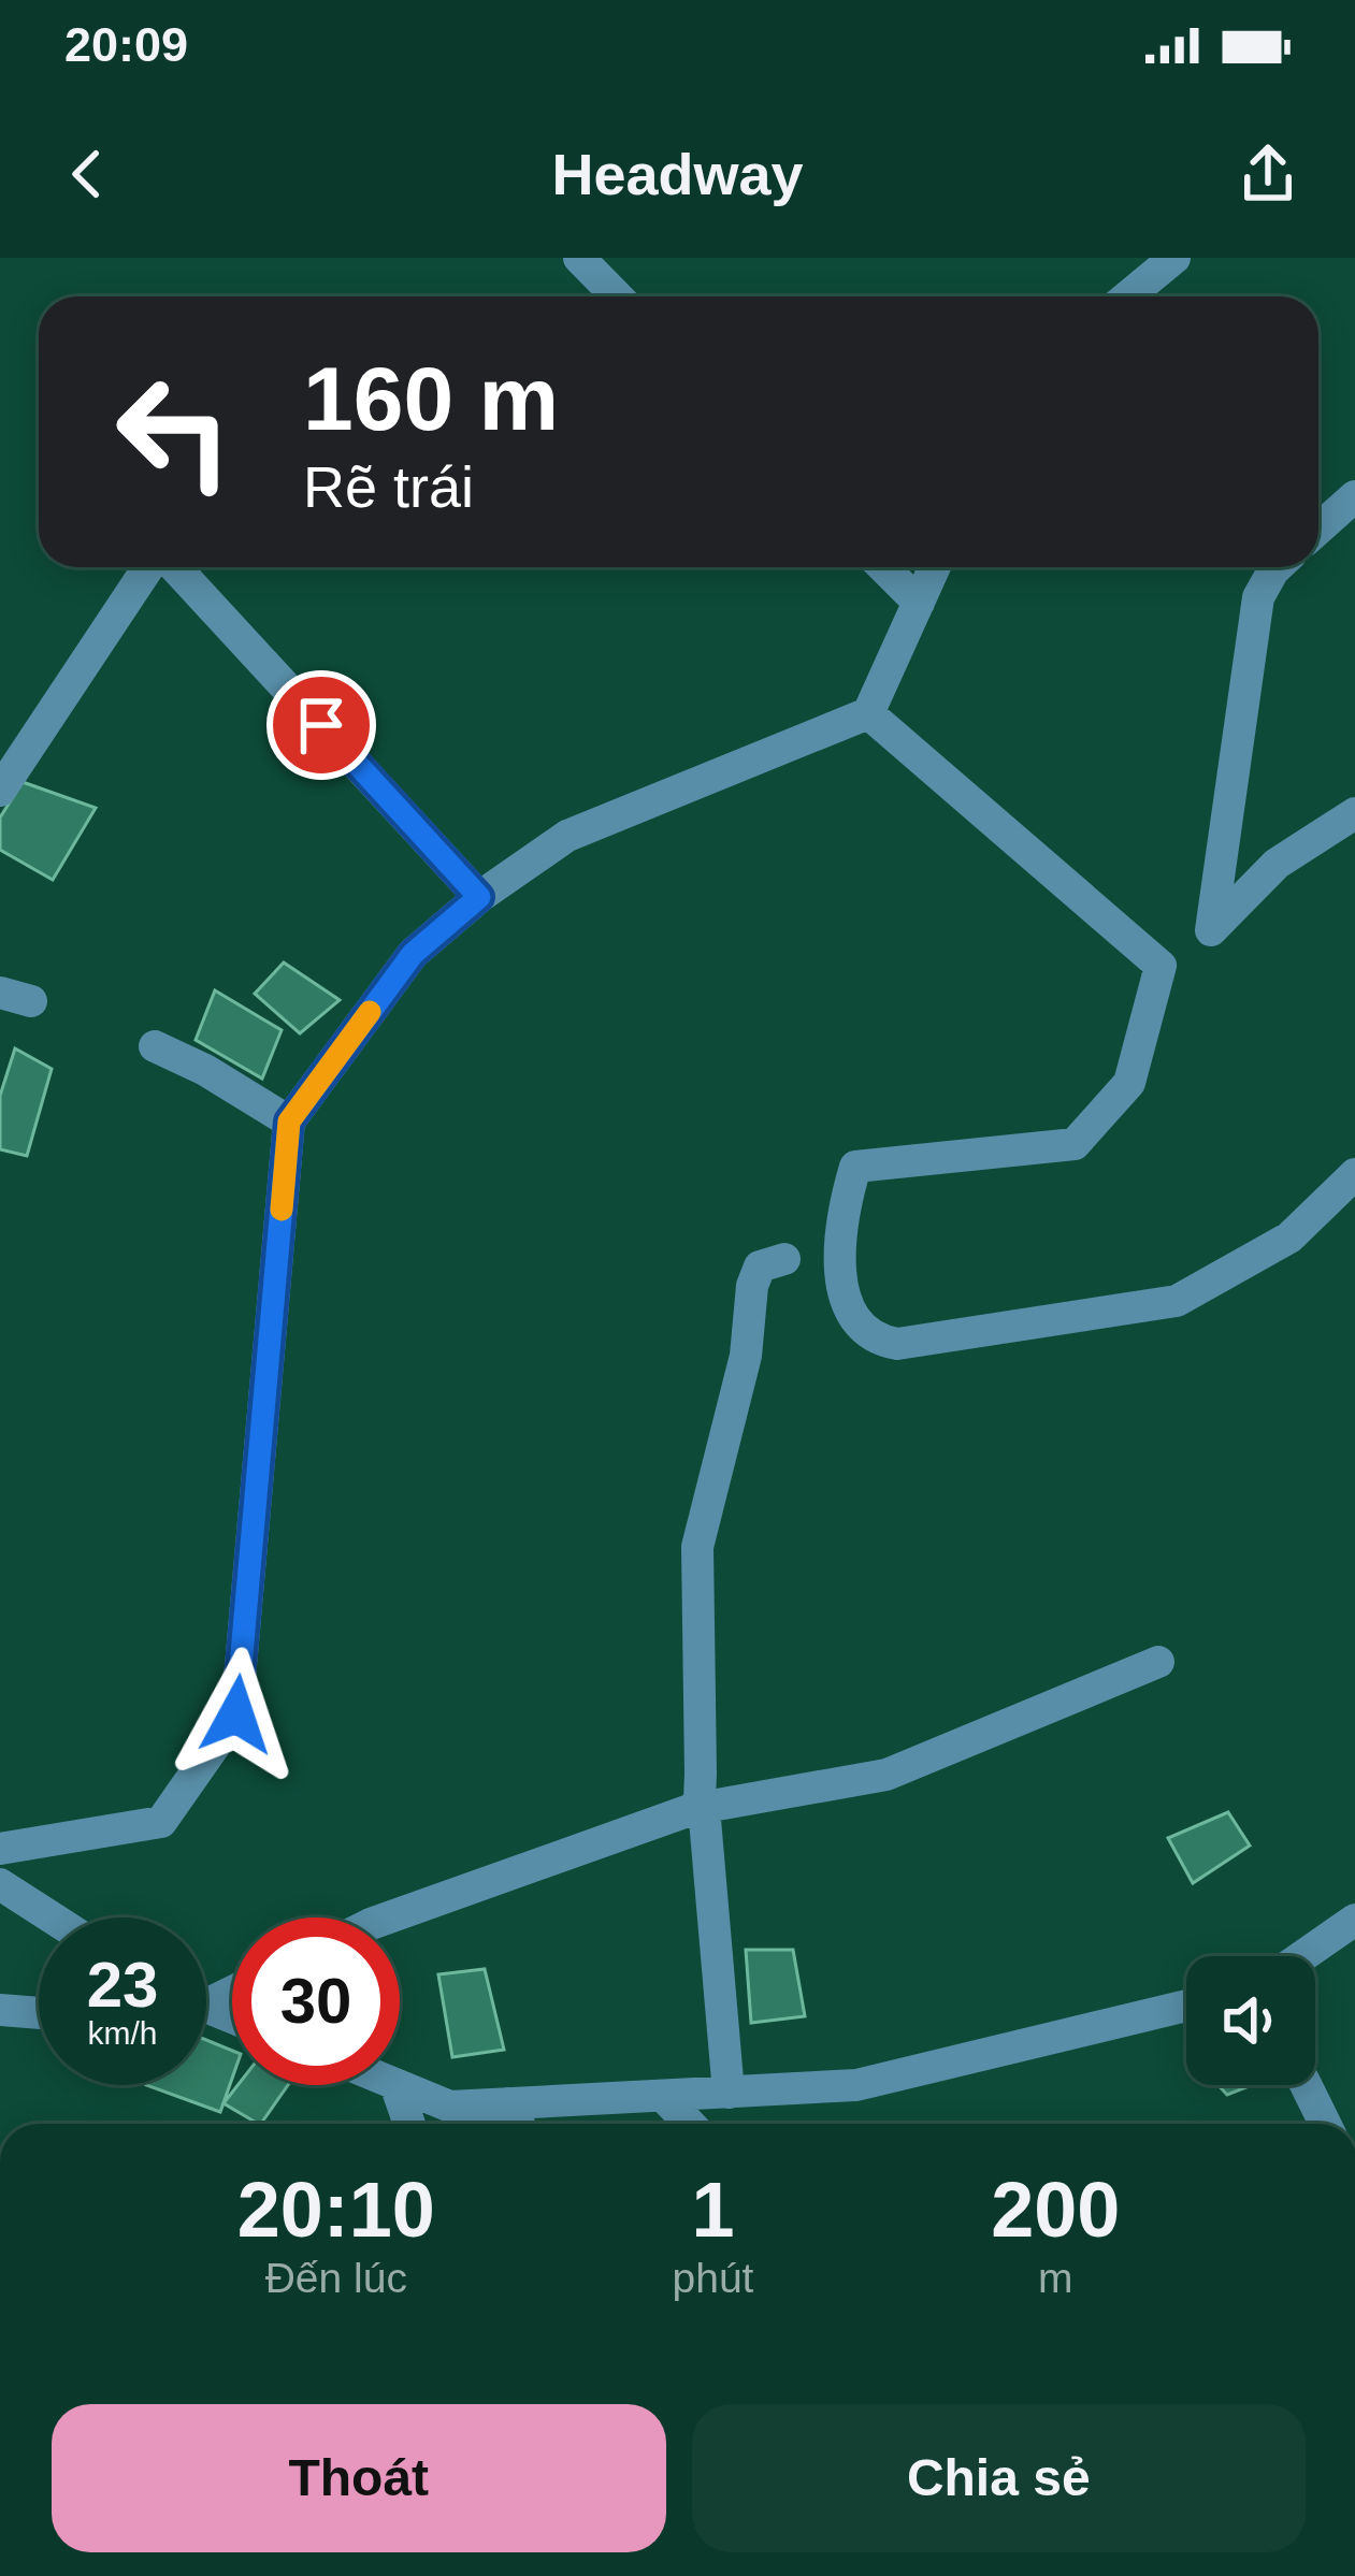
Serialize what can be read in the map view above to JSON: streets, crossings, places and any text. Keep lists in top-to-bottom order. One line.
{"page":{"status":"20:09","header":"Headway","turn":["160 m","Rẽ trái"],"speed":"23 km/h","limit":"30","eta":["20:10","Đến lúc","1","phút","200","m"],"buttons":["Thoát","Chia sẻ"]}}
